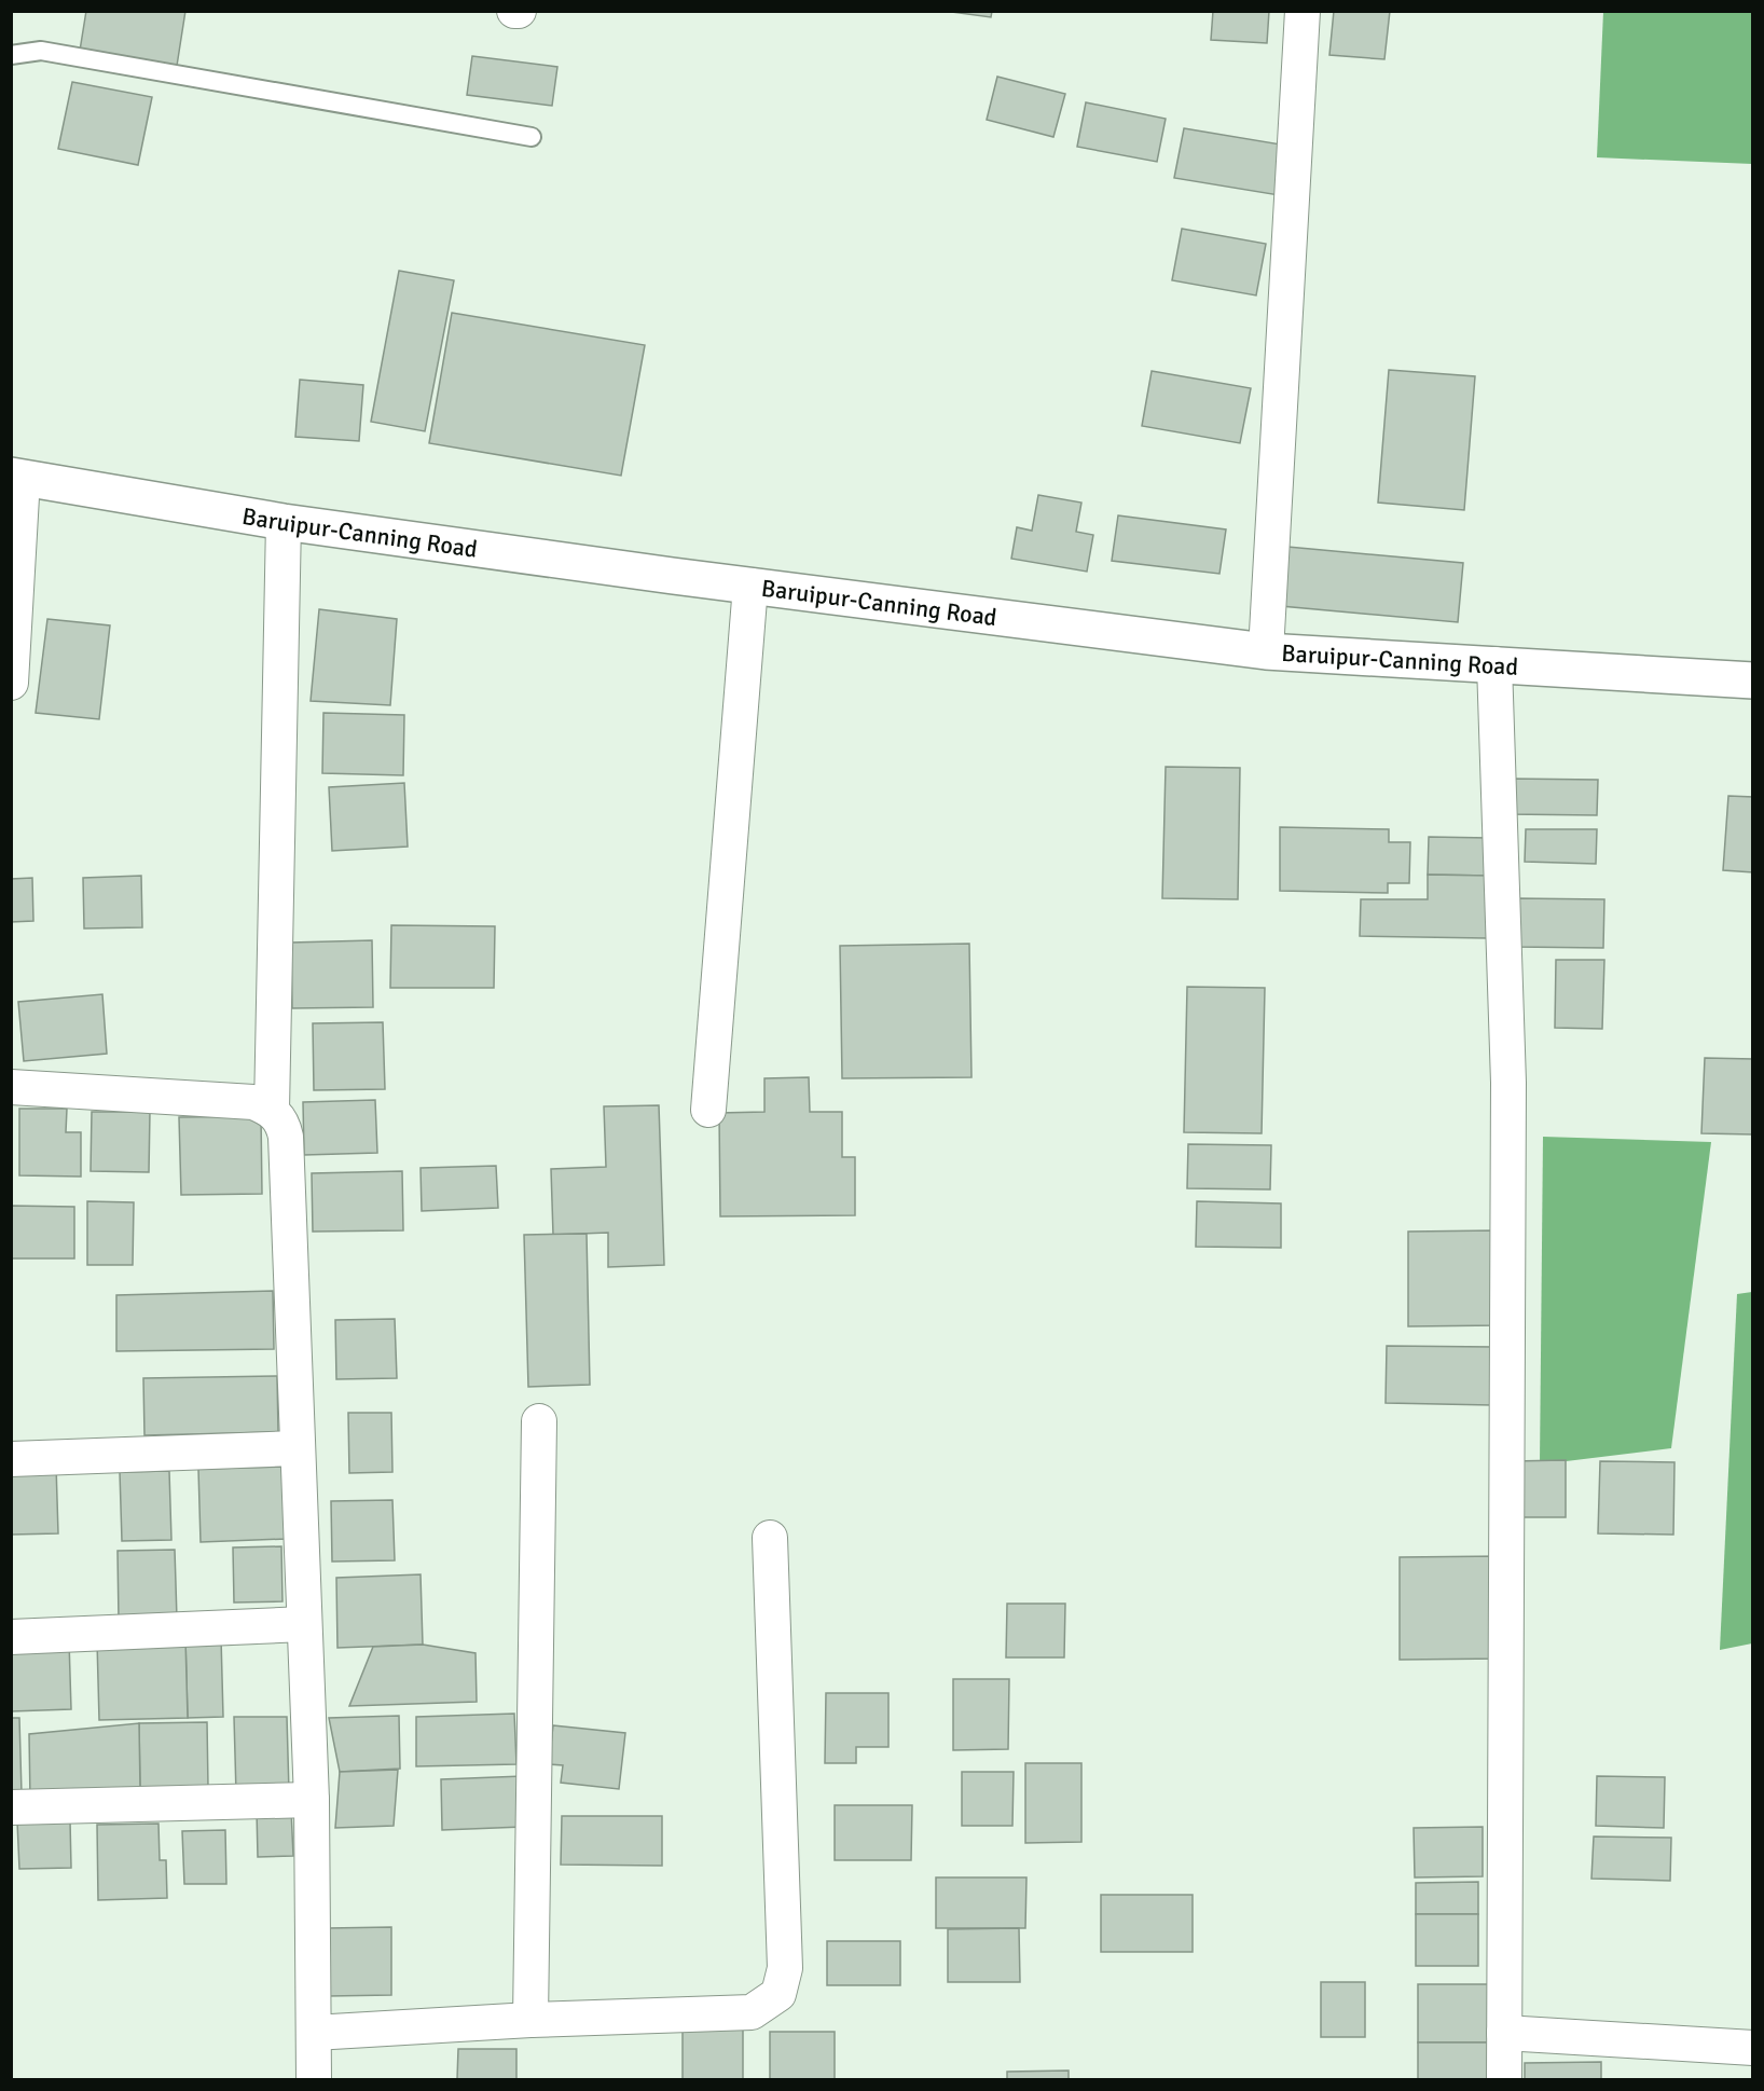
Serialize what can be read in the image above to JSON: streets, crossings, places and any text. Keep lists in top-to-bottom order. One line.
{"streets":{"main road":["Baruipur-Canning Road"]}}
